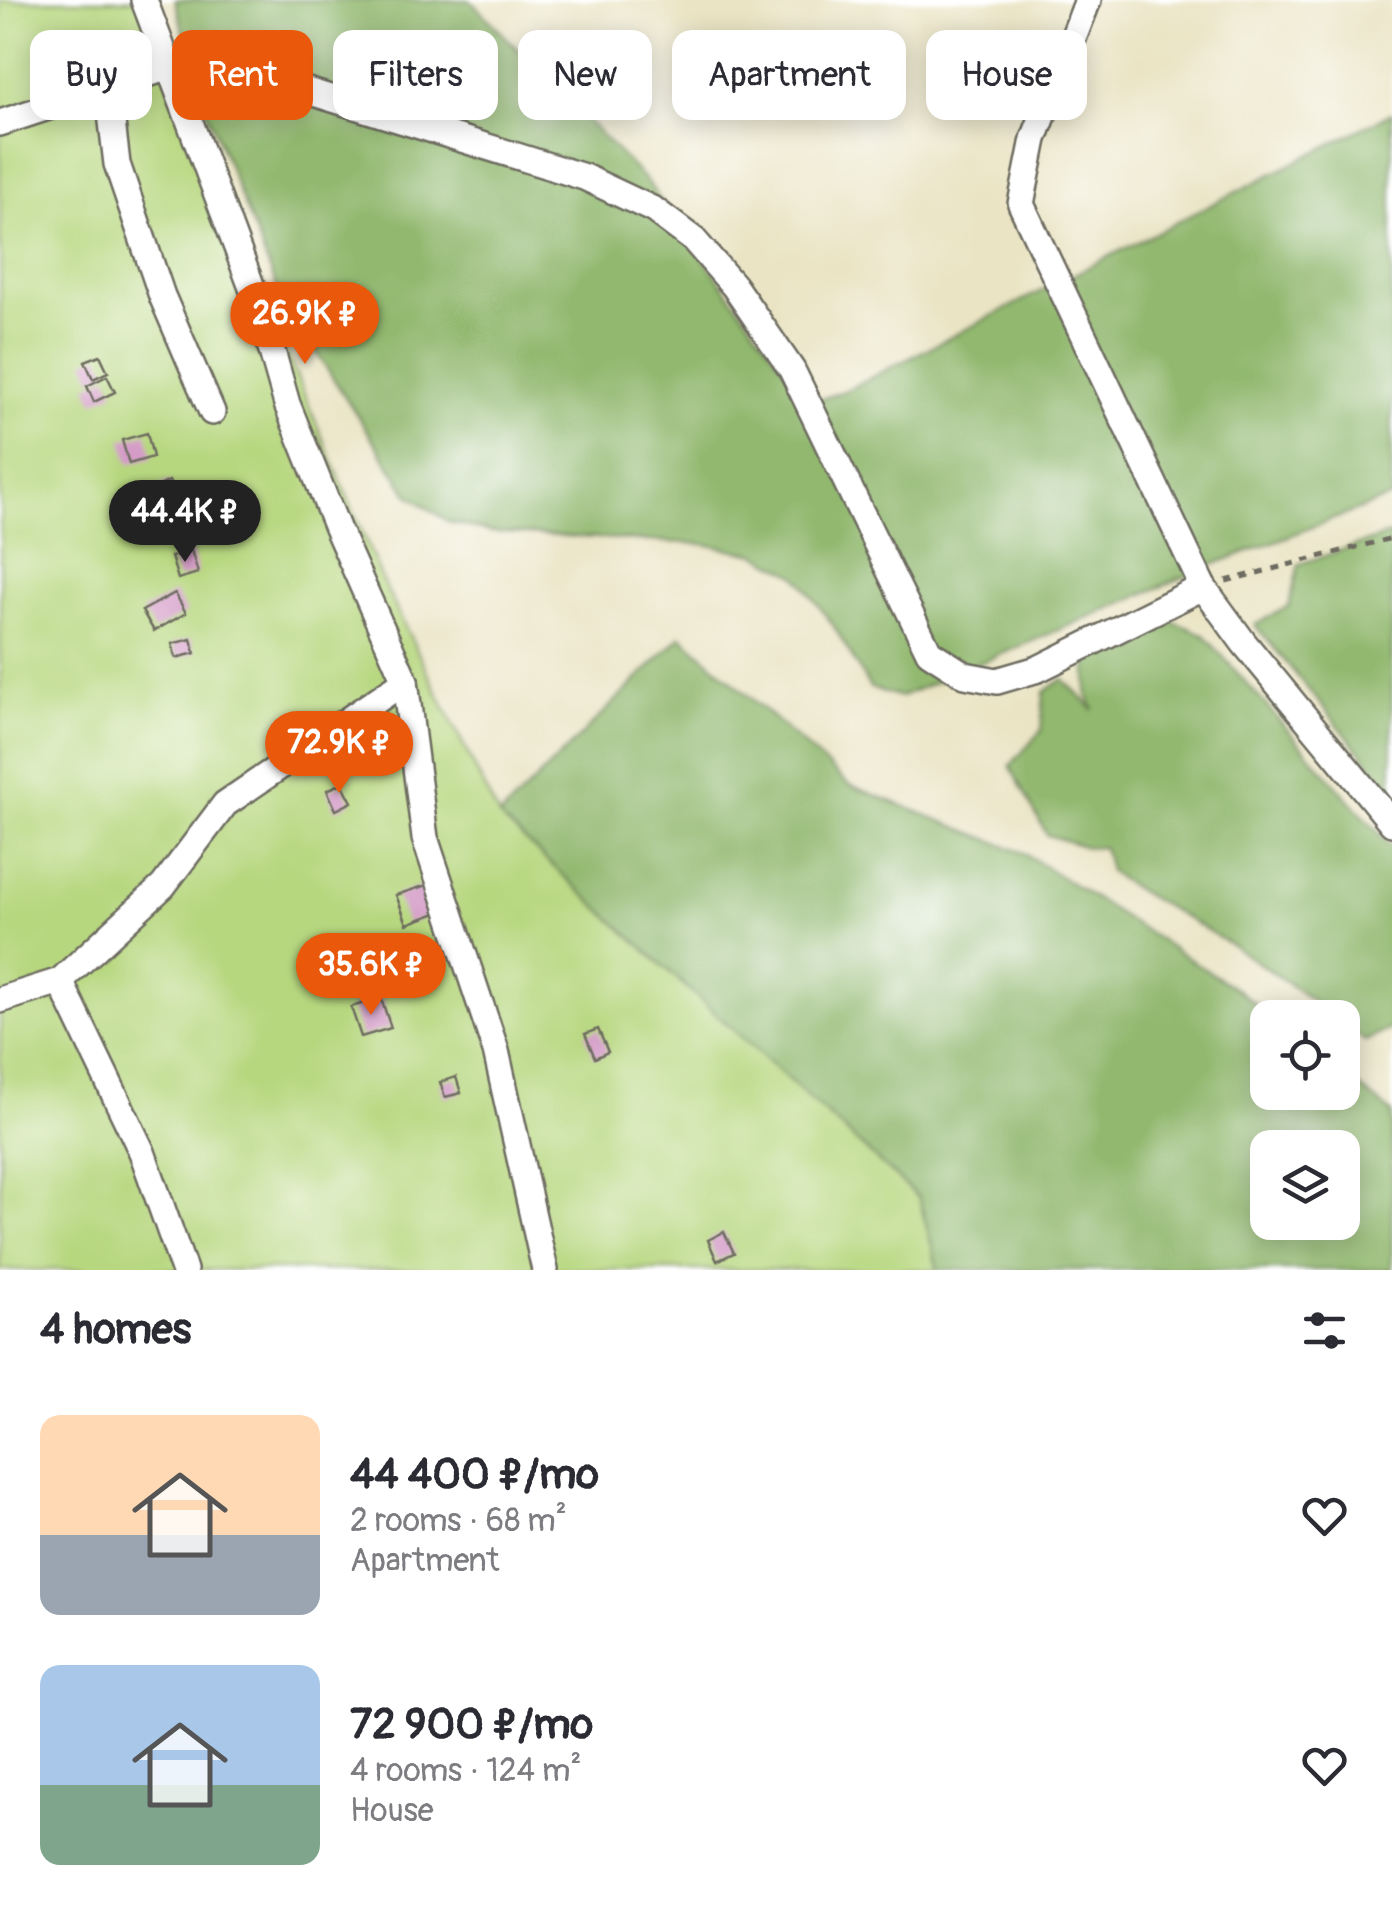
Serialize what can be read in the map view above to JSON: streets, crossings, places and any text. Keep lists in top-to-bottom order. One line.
{"page":{"chip":["Buy","Rent","Filters","New","Apartment","House"],"price":["26.9K ₽","44.4K ₽","72.9K ₽","35.6K ₽"],"heading":"4 homes","list":[{"name":"44 400 ₽/mo","note":"2 rooms · 68 m² · Apartment"},{"name":"72 900 ₽/mo","note":"4 rooms · 124 m² · House"}]}}
